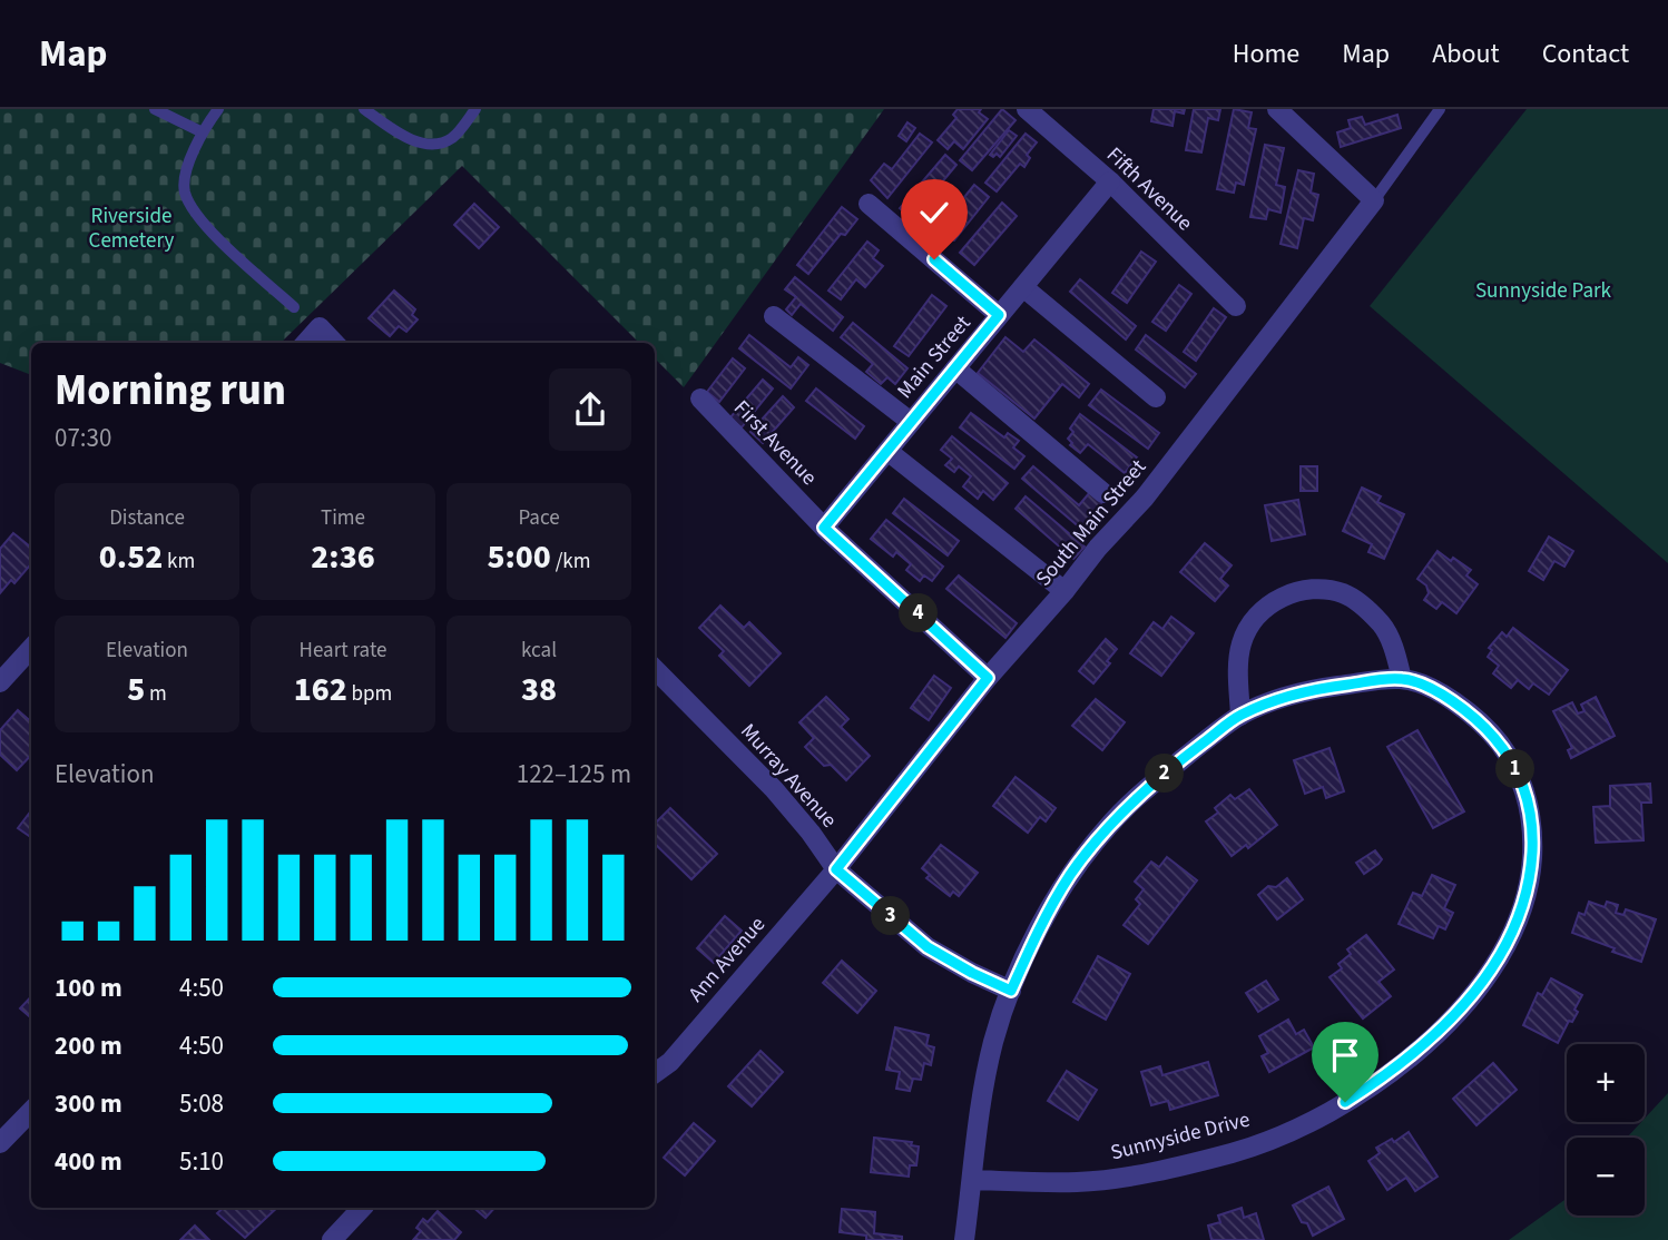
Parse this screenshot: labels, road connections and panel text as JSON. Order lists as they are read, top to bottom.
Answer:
{
  "streets": {
    "street": [
      "Fifth Avenue",
      "Main Street",
      "First Avenue",
      "South Main Street",
      "Murray Avenue",
      "Ann Avenue",
      "Sunnyside Drive"
    ]
  },
  "crossings": [
    ["Fifth Avenue", "Main Street"],
    ["Main Street", "First Avenue"],
    ["First Avenue", "South Main Street"],
    ["South Main Street", "Murray Avenue"],
    ["South Main Street", "Ann Avenue"],
    ["Murray Avenue", "Ann Avenue"],
    ["Murray Avenue", "Sunnyside Drive"]
  ],
  "parks": ["Riverside Cemetery", "Sunnyside Park"],
  "page": {
    "header": "Map",
    "nav": [
      "Home",
      "Map",
      "About",
      "Contact"
    ],
    "heading": ["Morning run", "07:30"],
    "stats": [
      ["Distance", "0.52 km"],
      ["Time", "2:36"],
      ["Pace", "5:00 /km"],
      ["Elevation", "5 m"],
      ["Heart rate", "162 bpm"],
      ["kcal", "38"]
    ],
    "pins": [
      "4",
      "1",
      "2",
      "3"
    ],
    "chart": ["Elevation", "122–125 m"],
    "list": [
      {
        "name": "100 m",
        "note": "4:50"
      },
      {
        "name": "200 m",
        "note": "4:50"
      },
      {
        "name": "300 m",
        "note": "5:08"
      },
      {
        "name": "400 m",
        "note": "5:10"
      }
    ],
    "map_buttons": ["+", "−"]
  }
}
